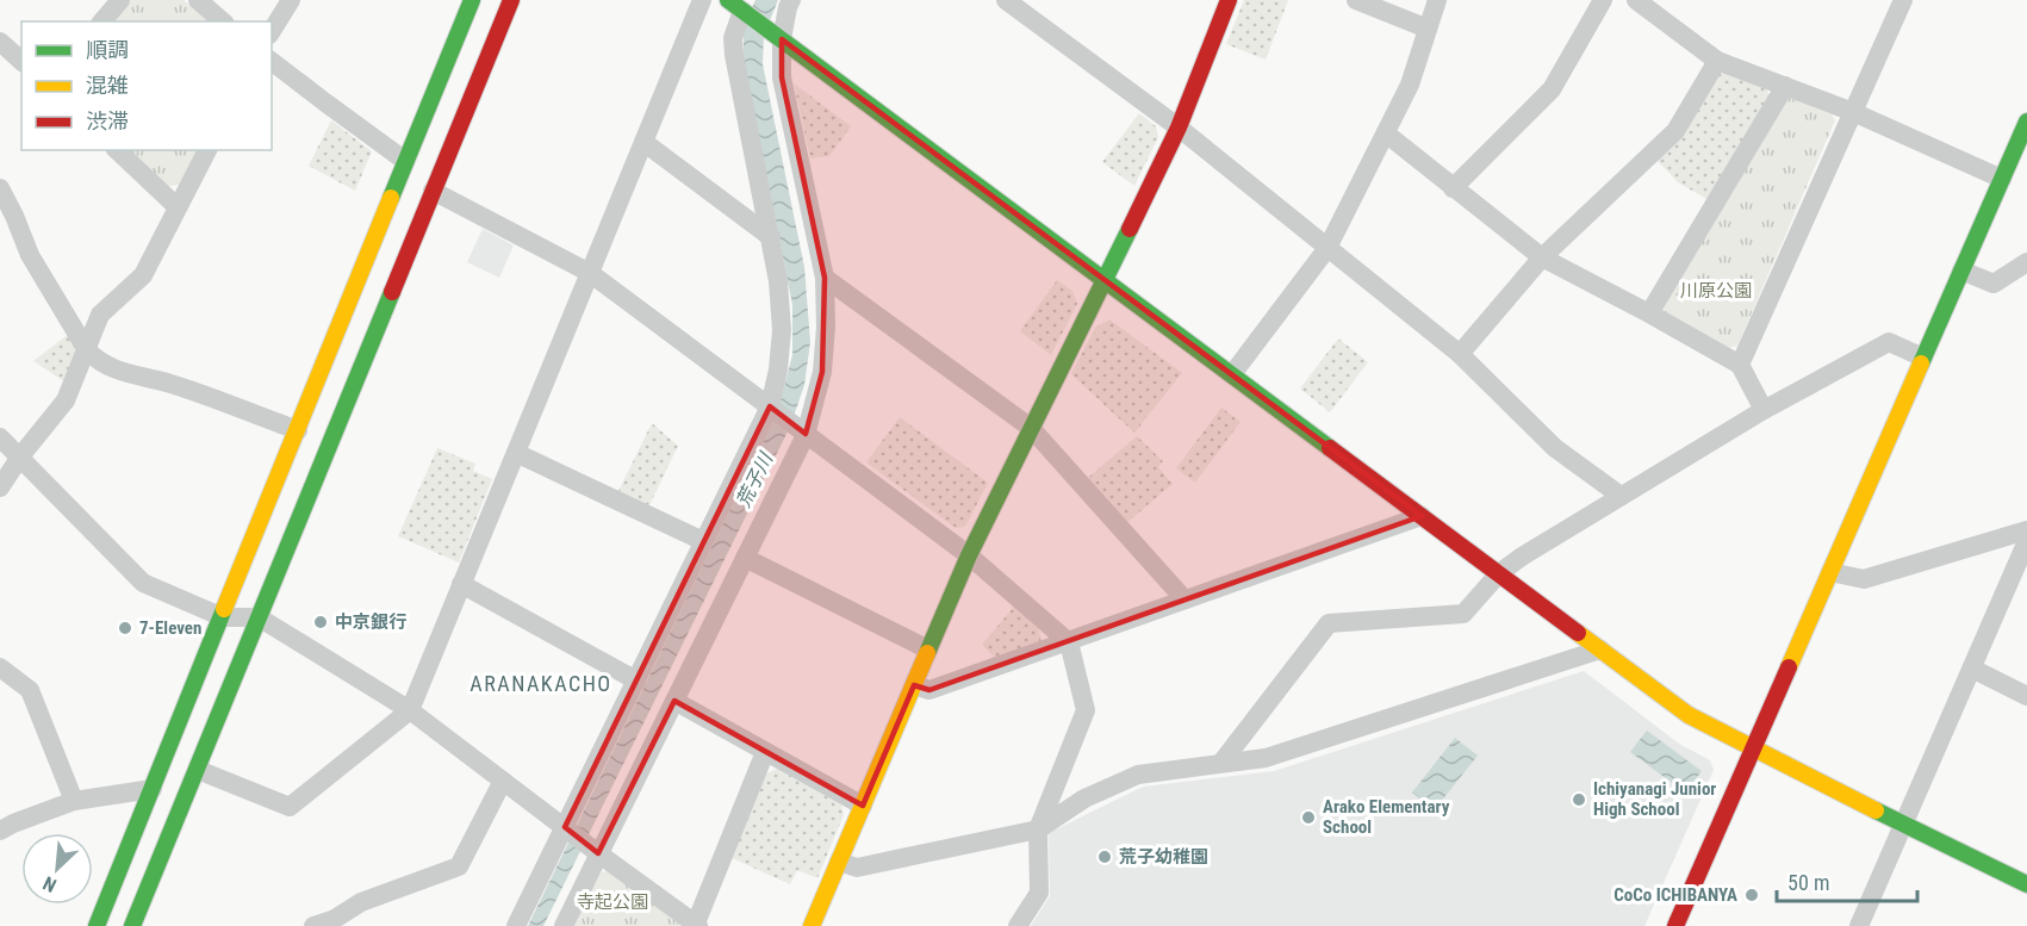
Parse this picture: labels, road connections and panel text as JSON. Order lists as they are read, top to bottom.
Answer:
{
  "districts": ["ARANAKACHO"],
  "water": ["荒子川"],
  "parks": ["川原公園", "寺起公園"],
  "places": [
    "中京銀行",
    "7-Eleven",
    "Ichiyanagi Junior High School",
    "Arako Elementary School",
    "荒子幼稚園",
    "CoCo ICHIBANYA"
  ],
  "legend": ["順調", "混雑", "渋滞"],
  "scale_bar": "50 m",
  "north": "bottom left"
}
